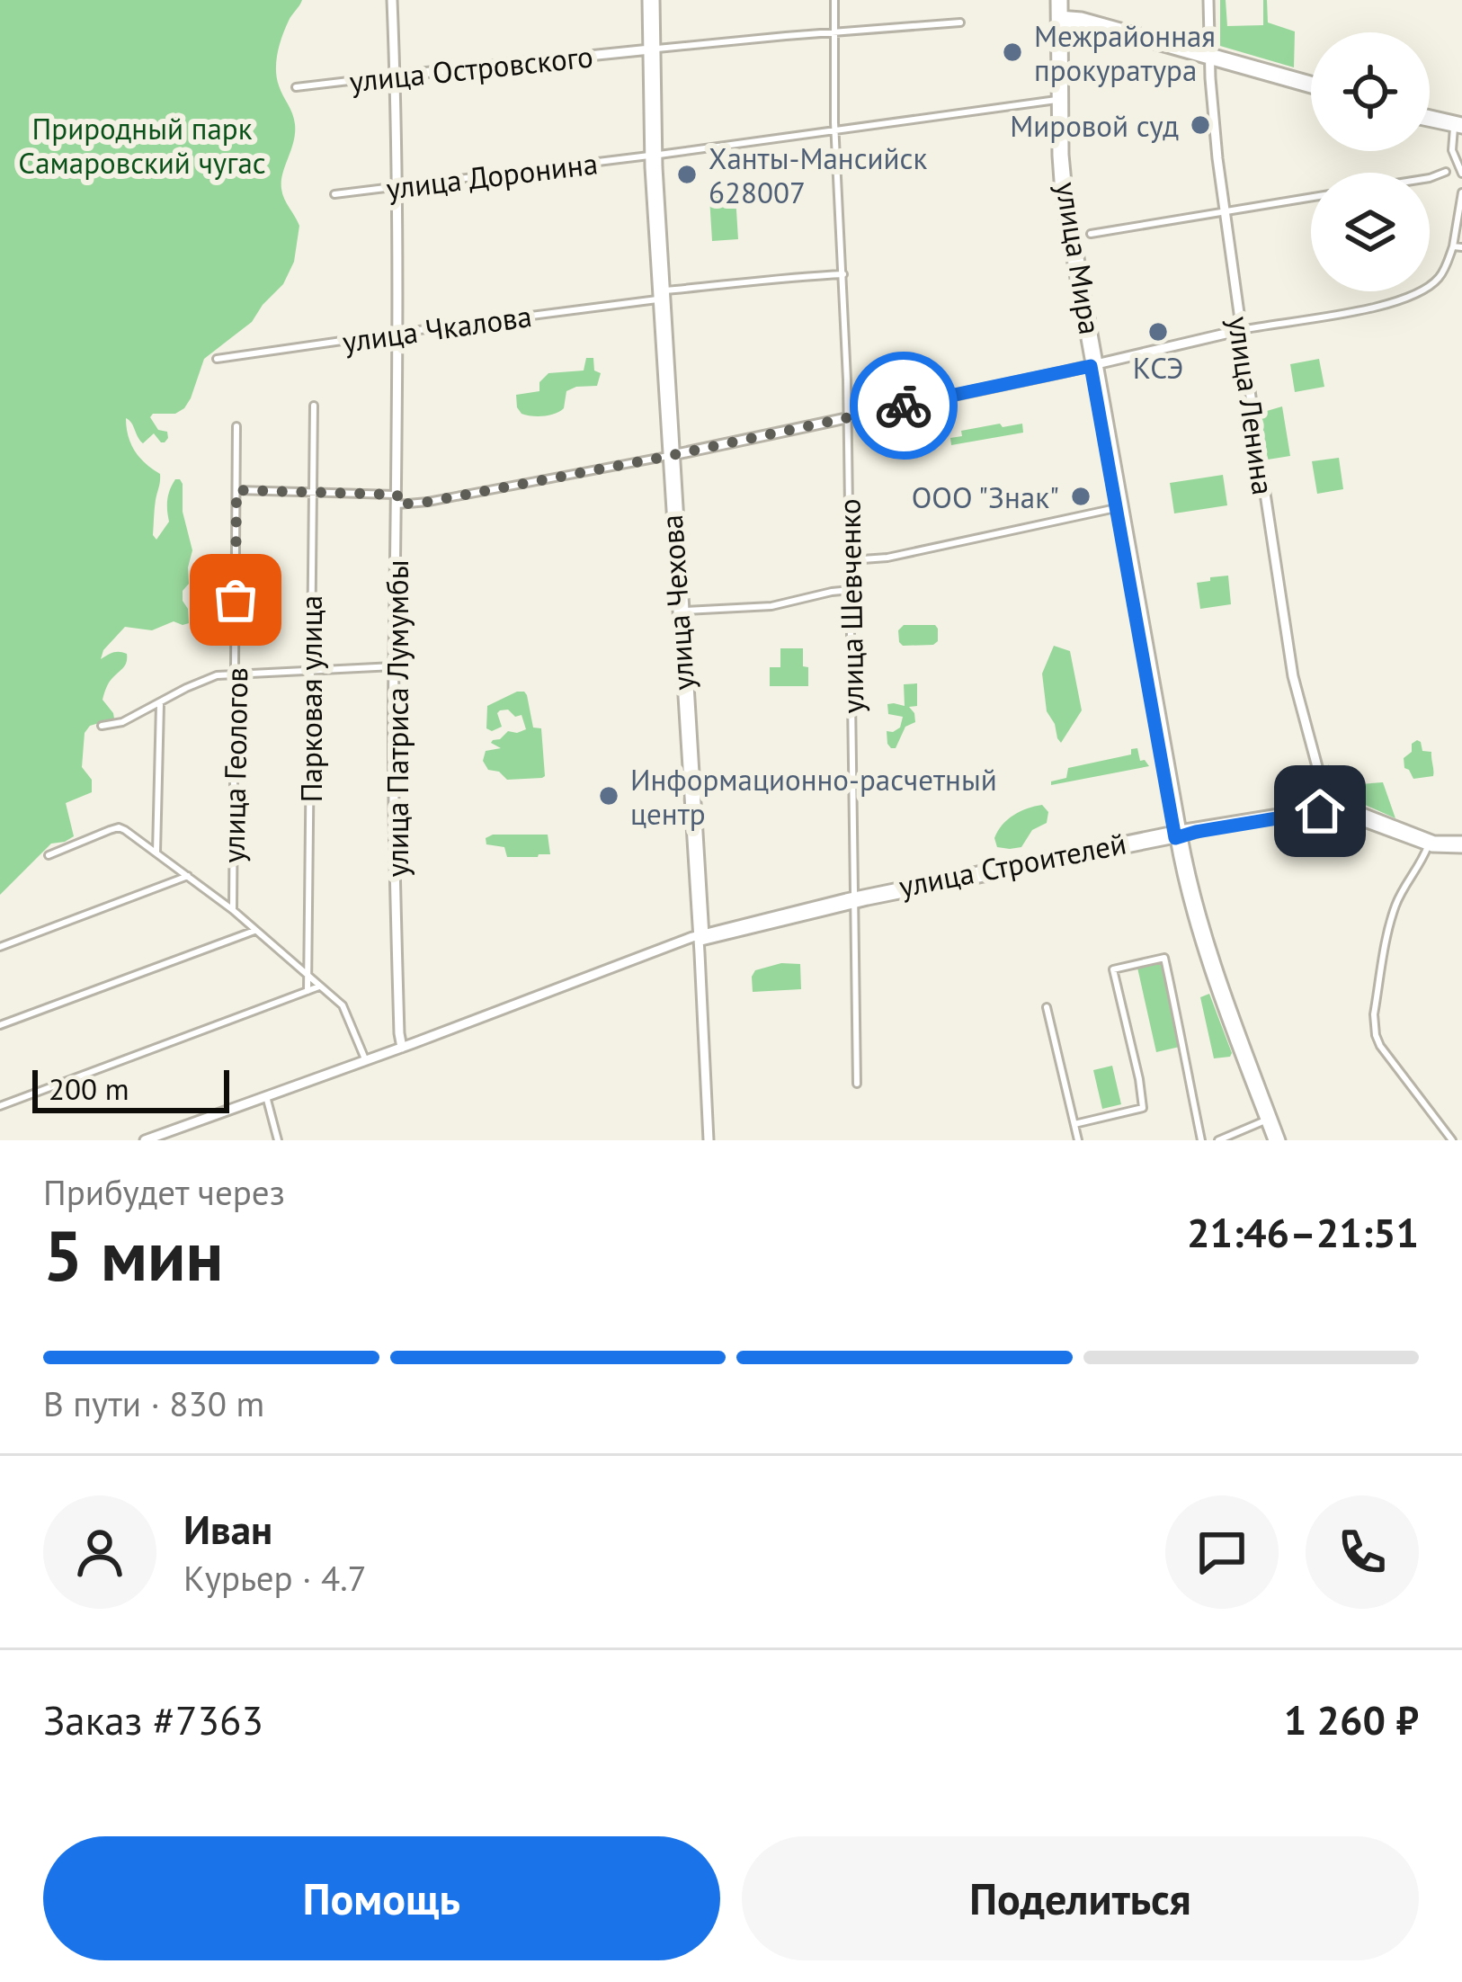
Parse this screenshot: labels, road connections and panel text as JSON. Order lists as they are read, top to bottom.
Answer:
{
  "streets": {
    "main road": [
      "улица Островского",
      "улица Мира",
      "улица Ленина",
      "улица Чехова",
      "улица Патриса Лумумбы",
      "улица Строителей"
    ],
    "street": [
      "улица Доронина",
      "улица Чкалова",
      "улица Шевченко",
      "Парковая улица",
      "улица Геологов"
    ]
  },
  "crossings": [
    ["улица Островского", "улица Чехова"],
    ["улица Островского", "улица Шевченко"],
    ["улица Островского", "улица Патриса Лумумбы"],
    ["улица Доронина", "улица Мира"],
    ["улица Доронина", "улица Чехова"],
    ["улица Доронина", "улица Шевченко"],
    ["улица Доронина", "улица Патриса Лумумбы"],
    ["улица Мира", "улица Строителей"],
    ["улица Чкалова", "улица Чехова"],
    ["улица Чкалова", "улица Патриса Лумумбы"],
    ["улица Ленина", "улица Строителей"],
    ["улица Чехова", "улица Строителей"],
    ["улица Шевченко", "улица Строителей"],
    ["улица Патриса Лумумбы", "улица Строителей"]
  ],
  "parks": ["Природный парк Самаровский чугас"],
  "places": [
    "Межрайонная прокуратура",
    "Мировой суд",
    "Ханты-Мансийск 628007",
    "КСЭ",
    "ООО \"Знак\"",
    "Информационно-расчетный центр"
  ],
  "scale_bar": "200 m",
  "page": {
    "scale": "200 m",
    "heading": ["5 мин", "Прибудет через", "21:46–21:51"],
    "panel": [
      "Иван",
      "Курьер · 4.7",
      "Заказ #7363",
      "1 260 ₽"
    ],
    "bar": "В пути · 830 m",
    "buttons": ["Помощь", "Поделиться"]
  }
}
